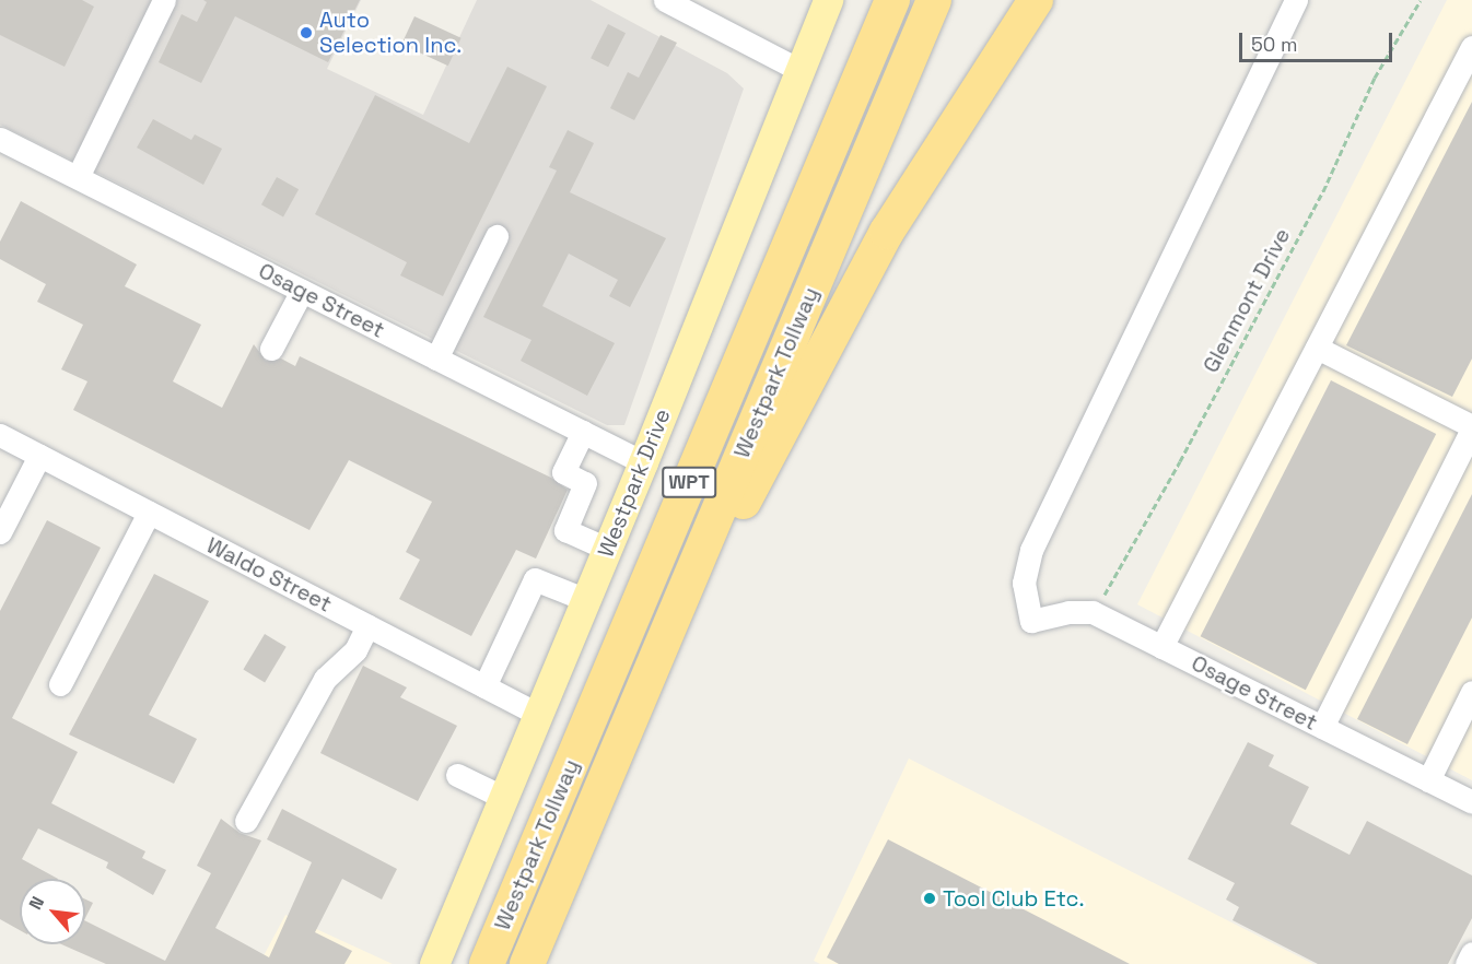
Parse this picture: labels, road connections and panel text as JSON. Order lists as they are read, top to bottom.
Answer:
{
  "streets": {
    "highway": ["Westpark Tollway", "WPT"],
    "main road": ["Westpark Drive"],
    "street": ["Osage Street", "Waldo Street"],
    "path": ["Glenmont Drive"]
  },
  "crossings": [
    ["Osage Street", "Glenmont Drive"],
    ["Osage Street", "Westpark Drive"],
    ["Westpark Drive", "Waldo Street"]
  ],
  "places": ["Auto Selection Inc.", "Tool Club Etc."],
  "scale_bar": "50 m",
  "north": "top left"
}
